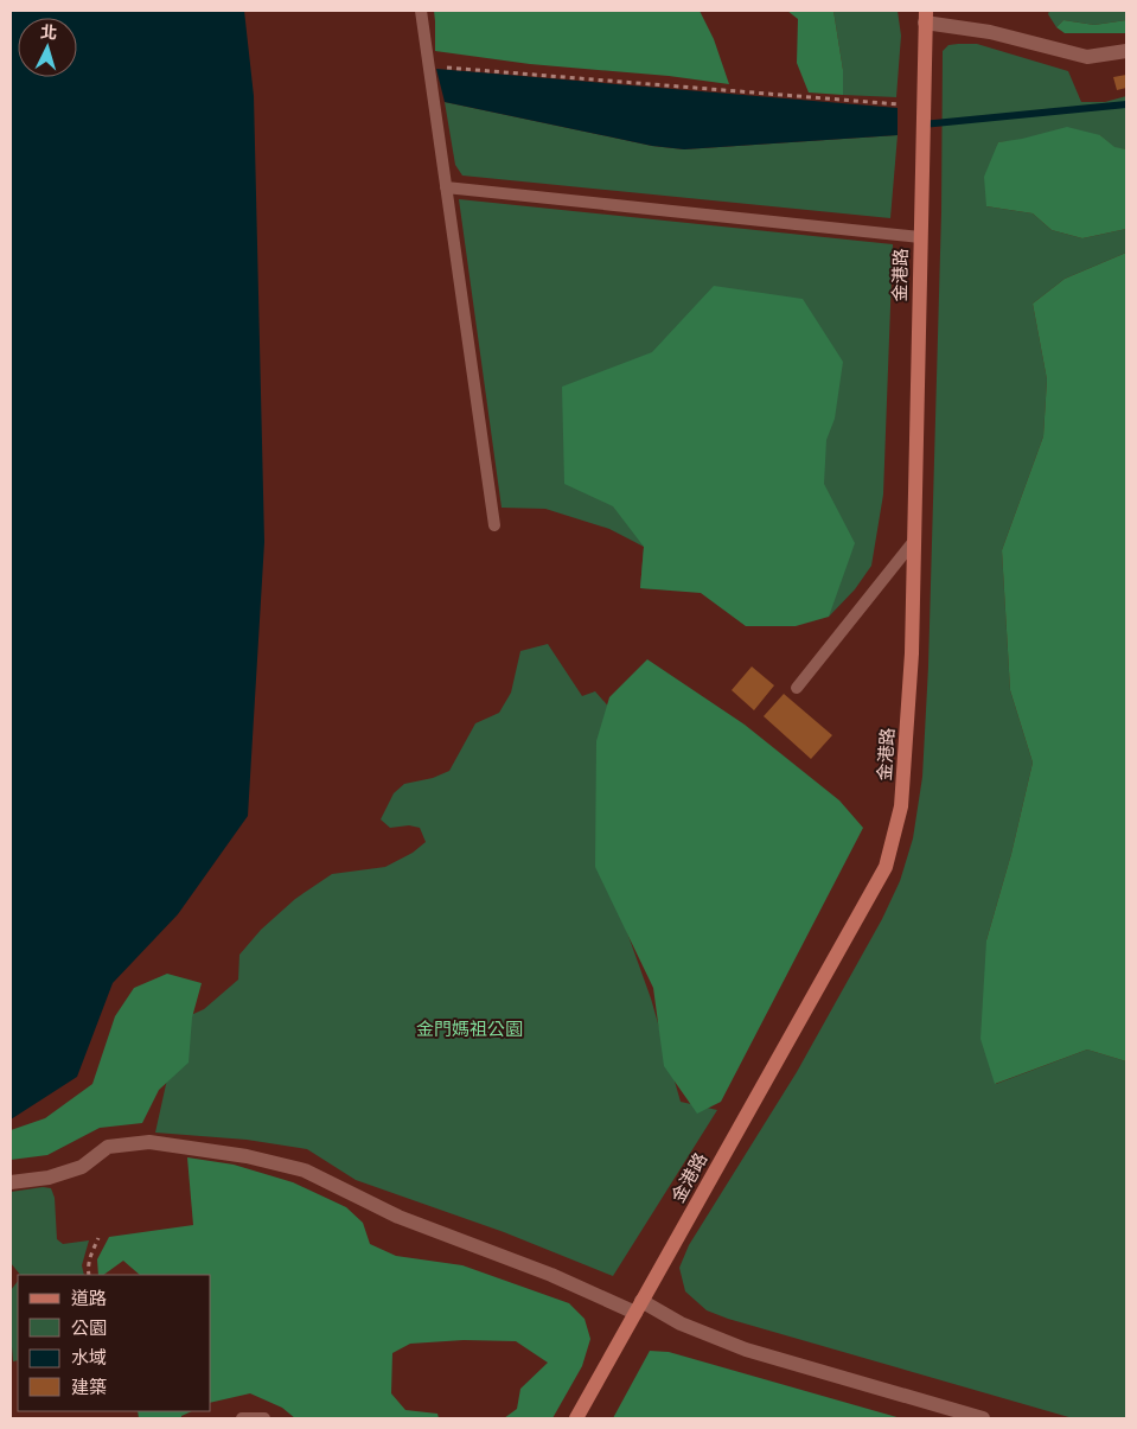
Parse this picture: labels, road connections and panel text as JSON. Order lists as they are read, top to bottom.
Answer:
{
  "streets": {
    "main road": ["金港路"]
  },
  "parks": ["金門媽祖公園"],
  "legend": [
    "道路",
    "公園",
    "水域",
    "建築"
  ],
  "north": "top"
}
